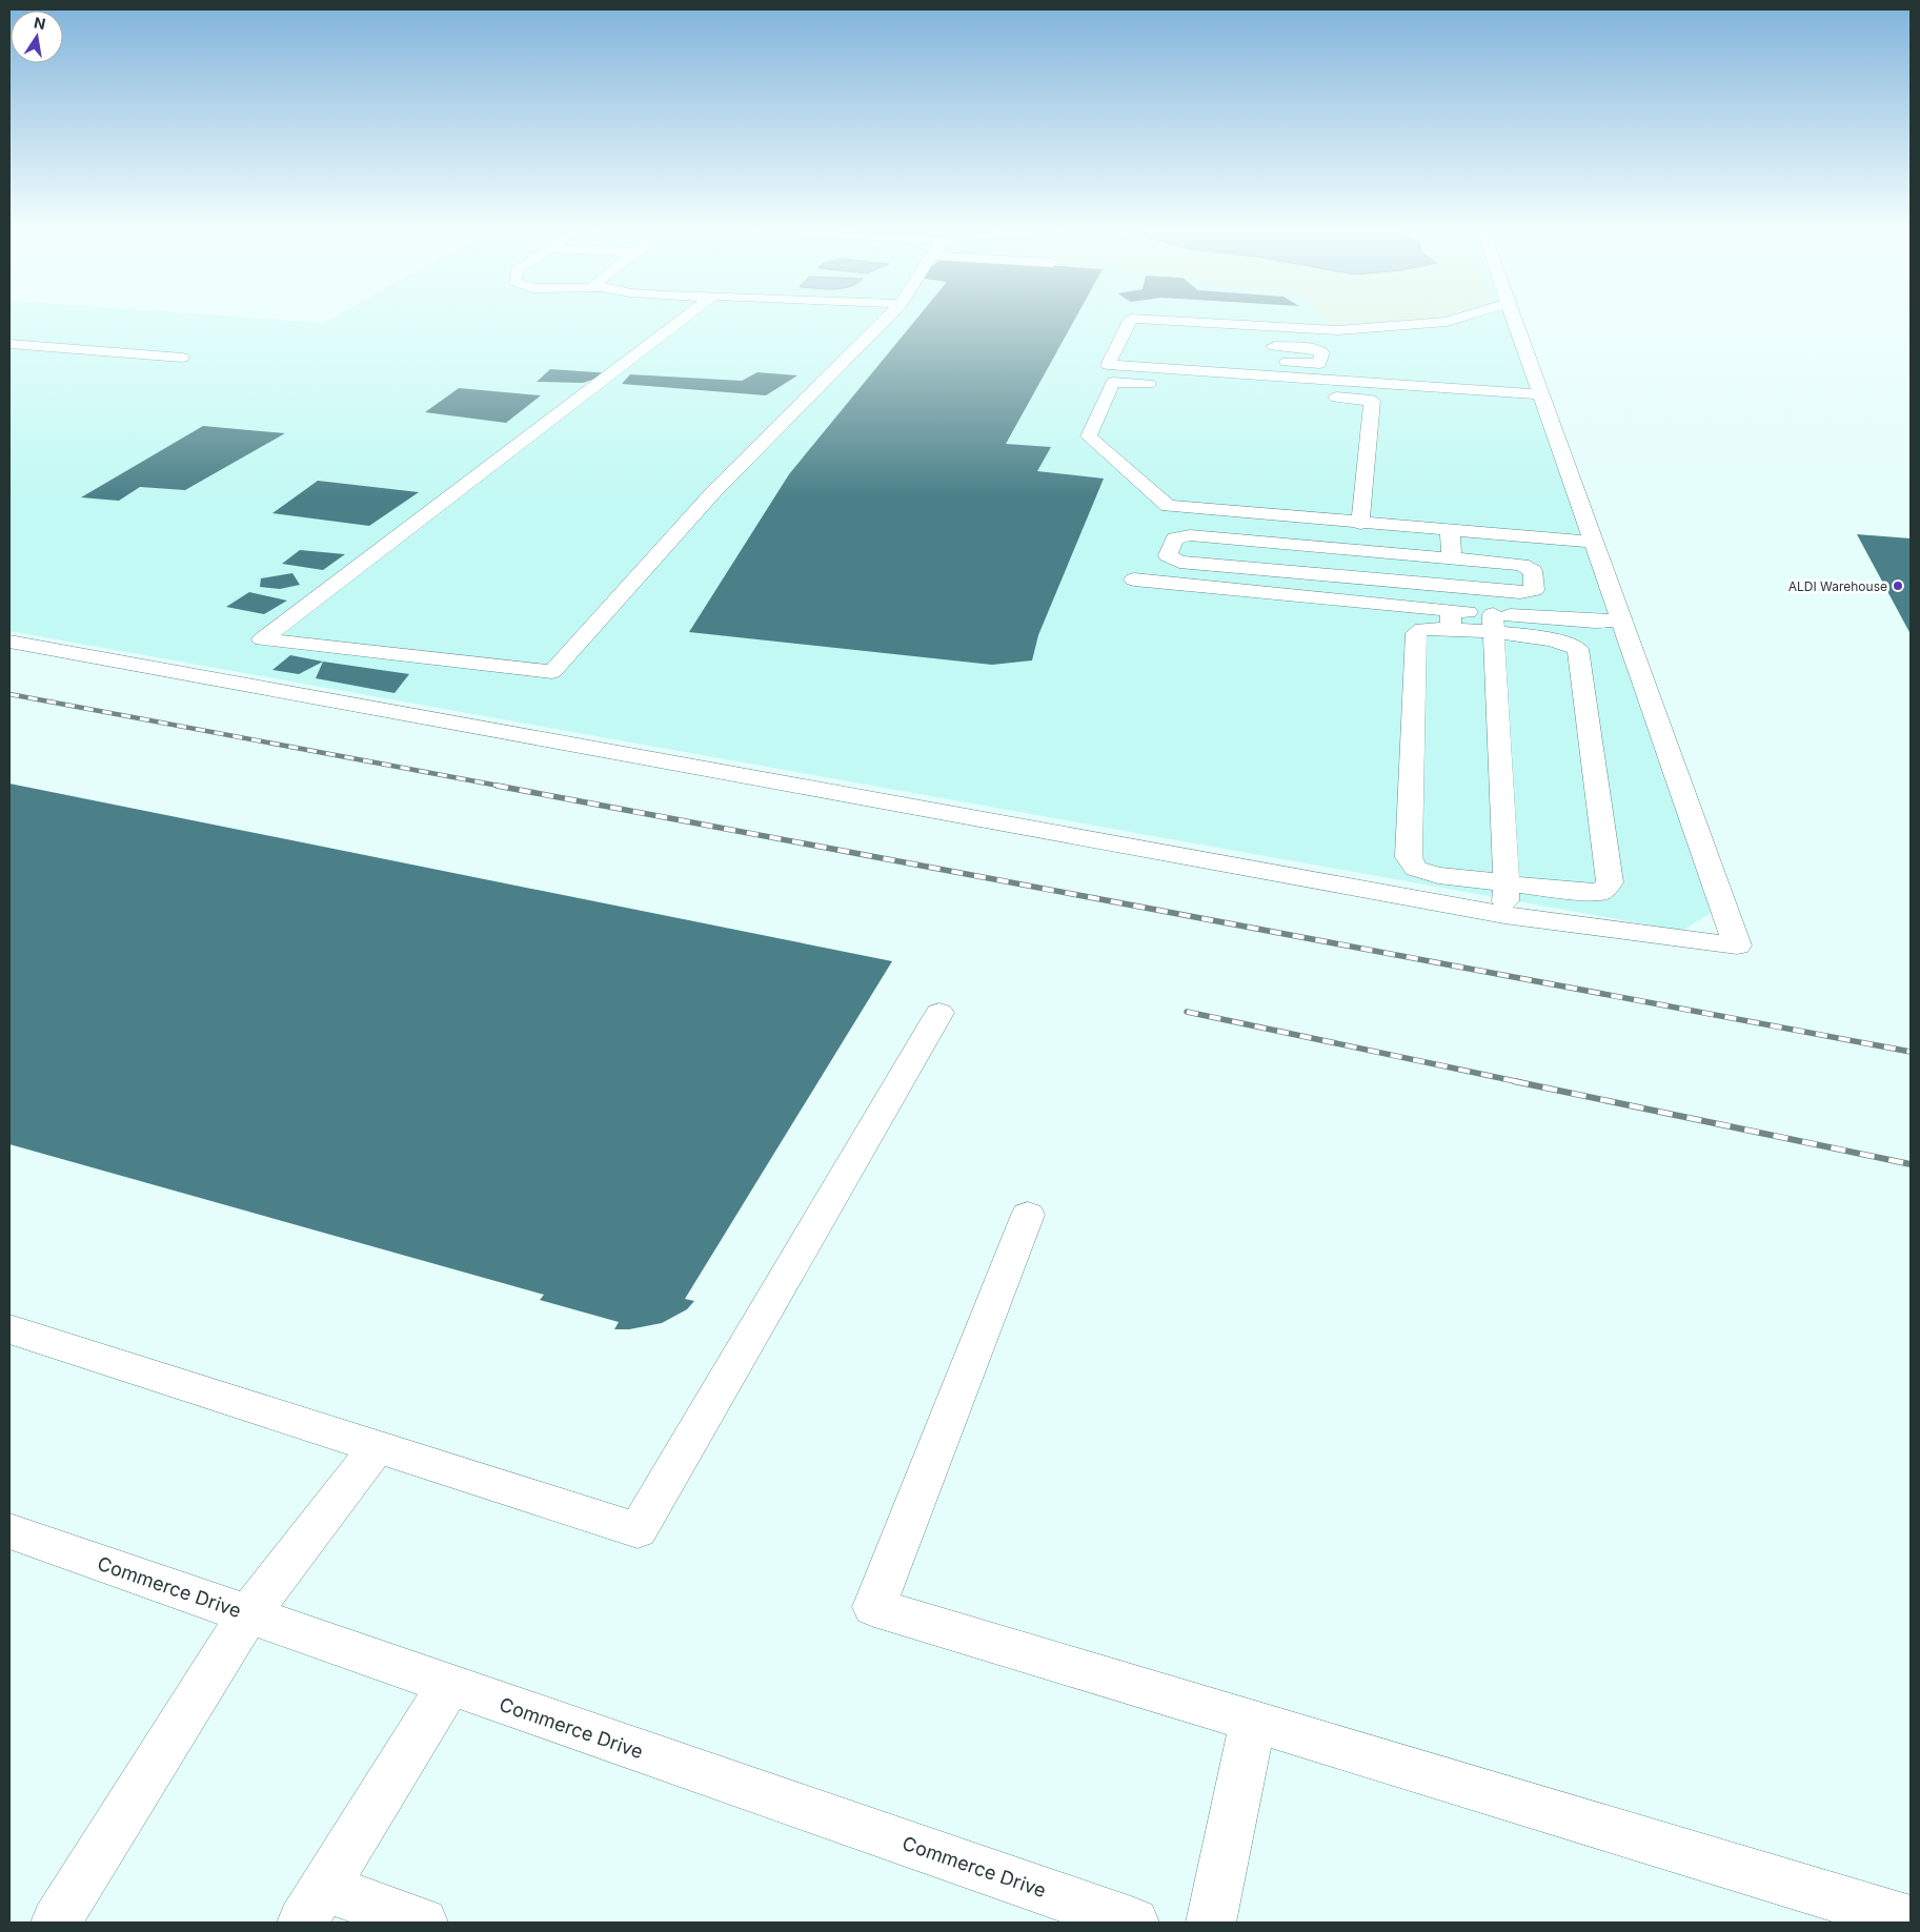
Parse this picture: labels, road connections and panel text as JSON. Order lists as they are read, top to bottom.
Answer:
{
  "streets": {
    "street": ["Commerce Drive"]
  },
  "places": ["ALDI Warehouse"],
  "north": "top"
}
